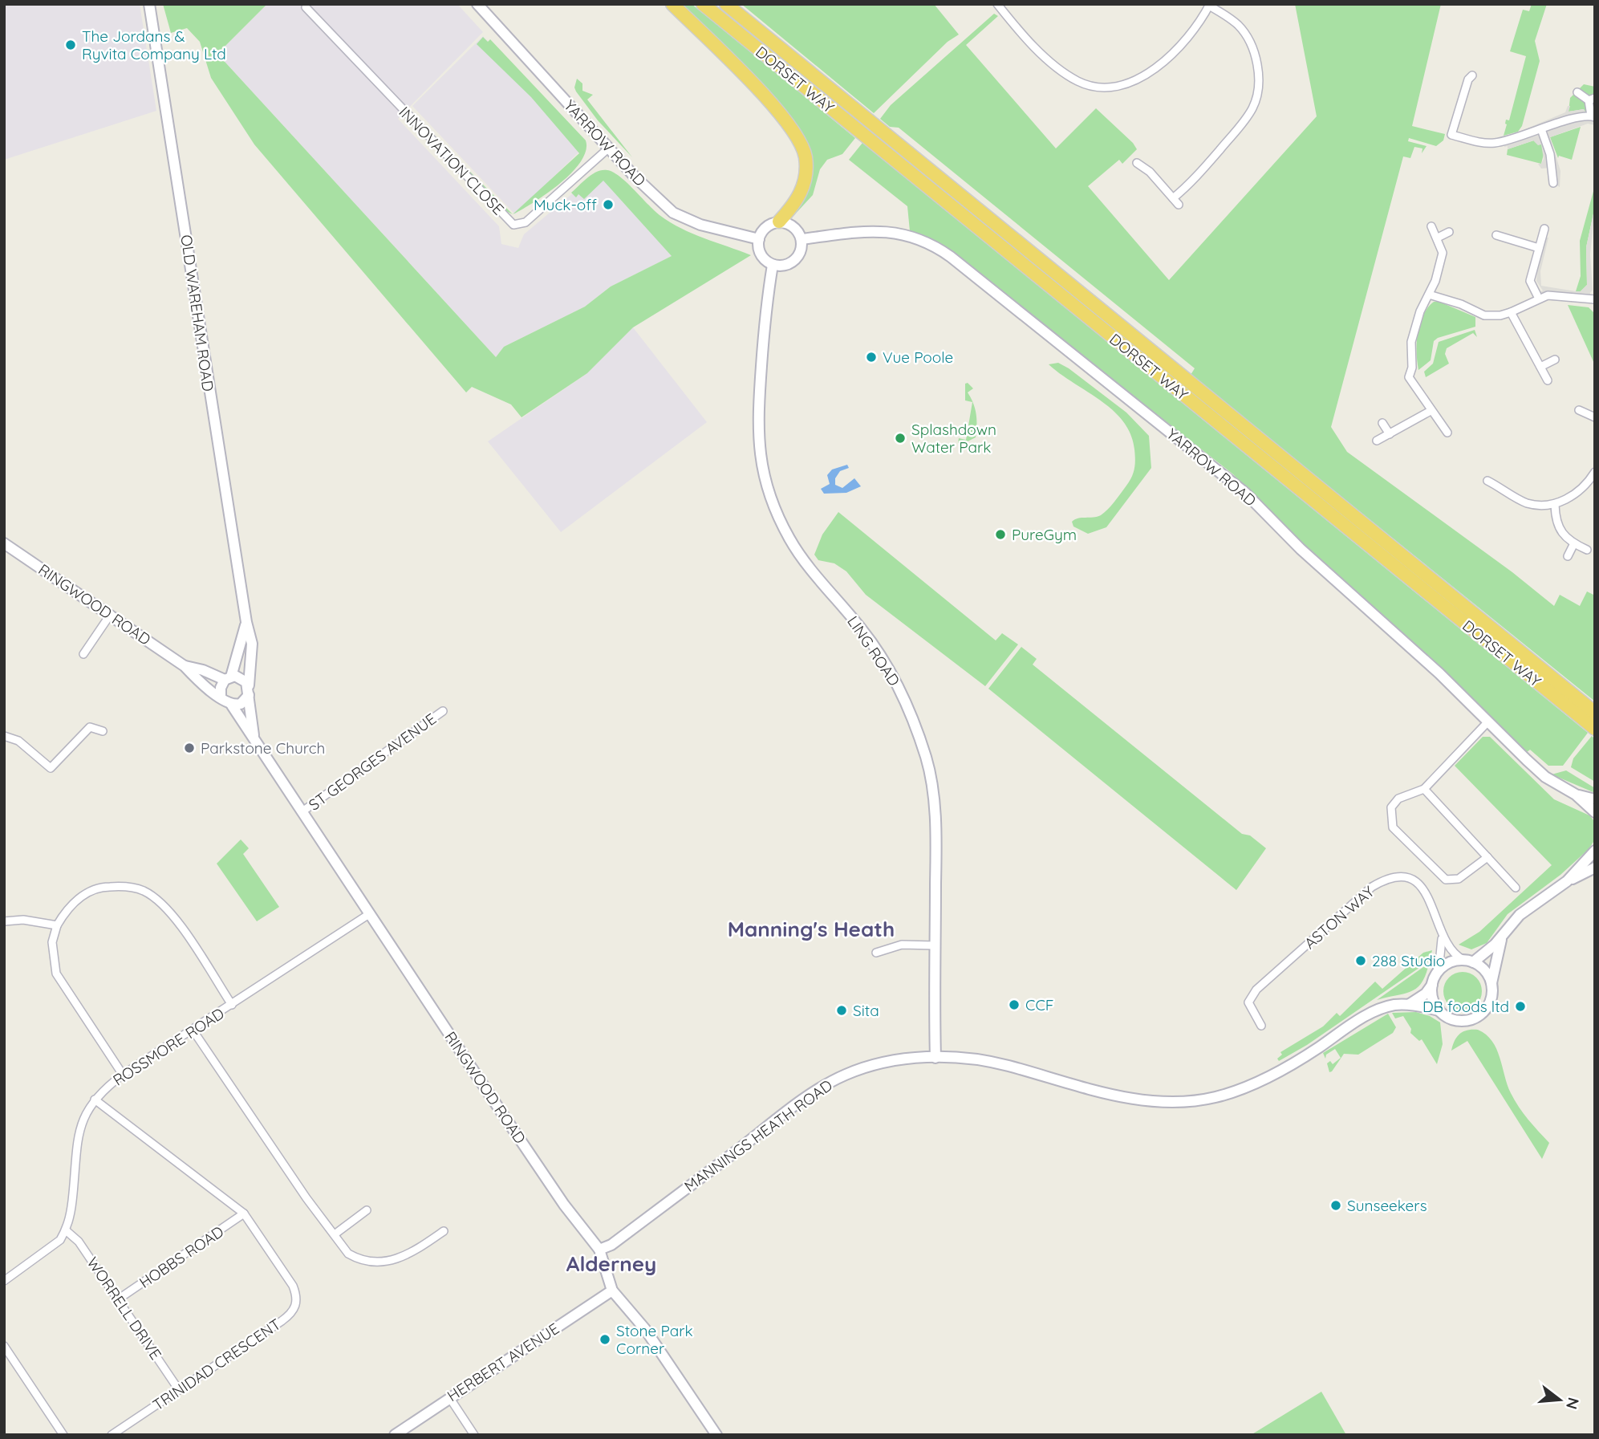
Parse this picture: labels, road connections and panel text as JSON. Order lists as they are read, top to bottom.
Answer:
{
  "streets": {
    "highway": ["DORSET WAY"],
    "street": [
      "YARROW ROAD",
      "INNOVATION CLOSE",
      "OLD WAREHAM ROAD",
      "RINGWOOD ROAD",
      "LING ROAD",
      "ST GEORGES AVENUE",
      "ASTON WAY",
      "ROSSMORE ROAD",
      "MANNINGS HEATH ROAD",
      "HOBBS ROAD",
      "WORRELL DRIVE",
      "HERBERT AVENUE",
      "TRINIDAD CRESCENT"
    ]
  },
  "crossings": [
    ["YARROW ROAD", "INNOVATION CLOSE"],
    ["YARROW ROAD", "LING ROAD"],
    ["OLD WAREHAM ROAD", "RINGWOOD ROAD"],
    ["RINGWOOD ROAD", "ST GEORGES AVENUE"],
    ["RINGWOOD ROAD", "ROSSMORE ROAD"],
    ["RINGWOOD ROAD", "MANNINGS HEATH ROAD"],
    ["RINGWOOD ROAD", "HERBERT AVENUE"],
    ["LING ROAD", "MANNINGS HEATH ROAD"],
    ["ASTON WAY", "MANNINGS HEATH ROAD"],
    ["ROSSMORE ROAD", "WORRELL DRIVE"],
    ["ROSSMORE ROAD", "TRINIDAD CRESCENT"],
    ["HOBBS ROAD", "WORRELL DRIVE"],
    ["HOBBS ROAD", "TRINIDAD CRESCENT"],
    ["WORRELL DRIVE", "TRINIDAD CRESCENT"]
  ],
  "districts": ["Manning's Heath", "Alderney"],
  "places": [
    "The Jordans & Ryvita Company Ltd",
    "Muck-off",
    "Vue Poole",
    "Splashdown Water Park",
    "PureGym",
    "Parkstone Church",
    "288 Studio",
    "CCF",
    "DB foods ltd",
    "Sita",
    "Sunseekers",
    "Stone Park Corner"
  ],
  "north": "right"
}
